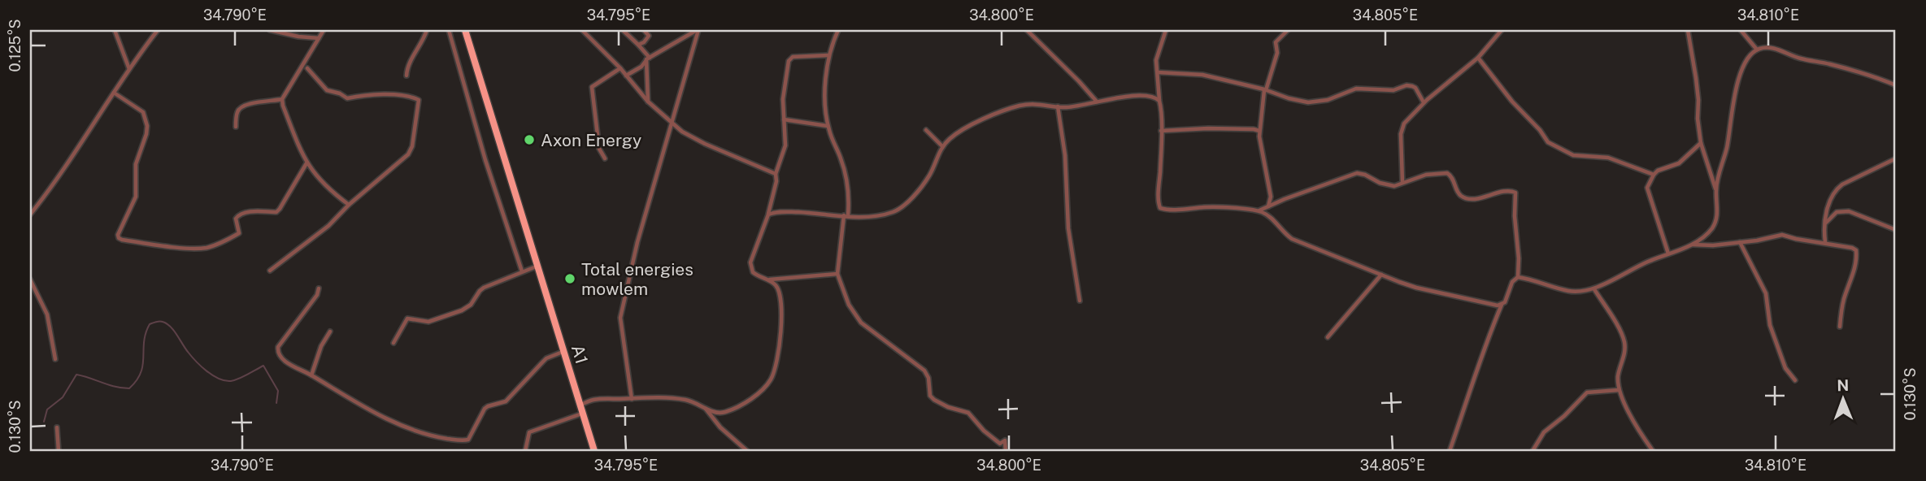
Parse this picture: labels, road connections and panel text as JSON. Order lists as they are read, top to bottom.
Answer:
{
  "streets": {
    "highway": ["A1"]
  },
  "places": ["Axon Energy", "Total energies mowlem"],
  "north": "top",
  "coordinates": [
    "34.790°E",
    "34.795°E",
    "34.800°E",
    "34.805°E",
    "34.810°E",
    "0.125°S",
    "0.130°S"
  ]
}
